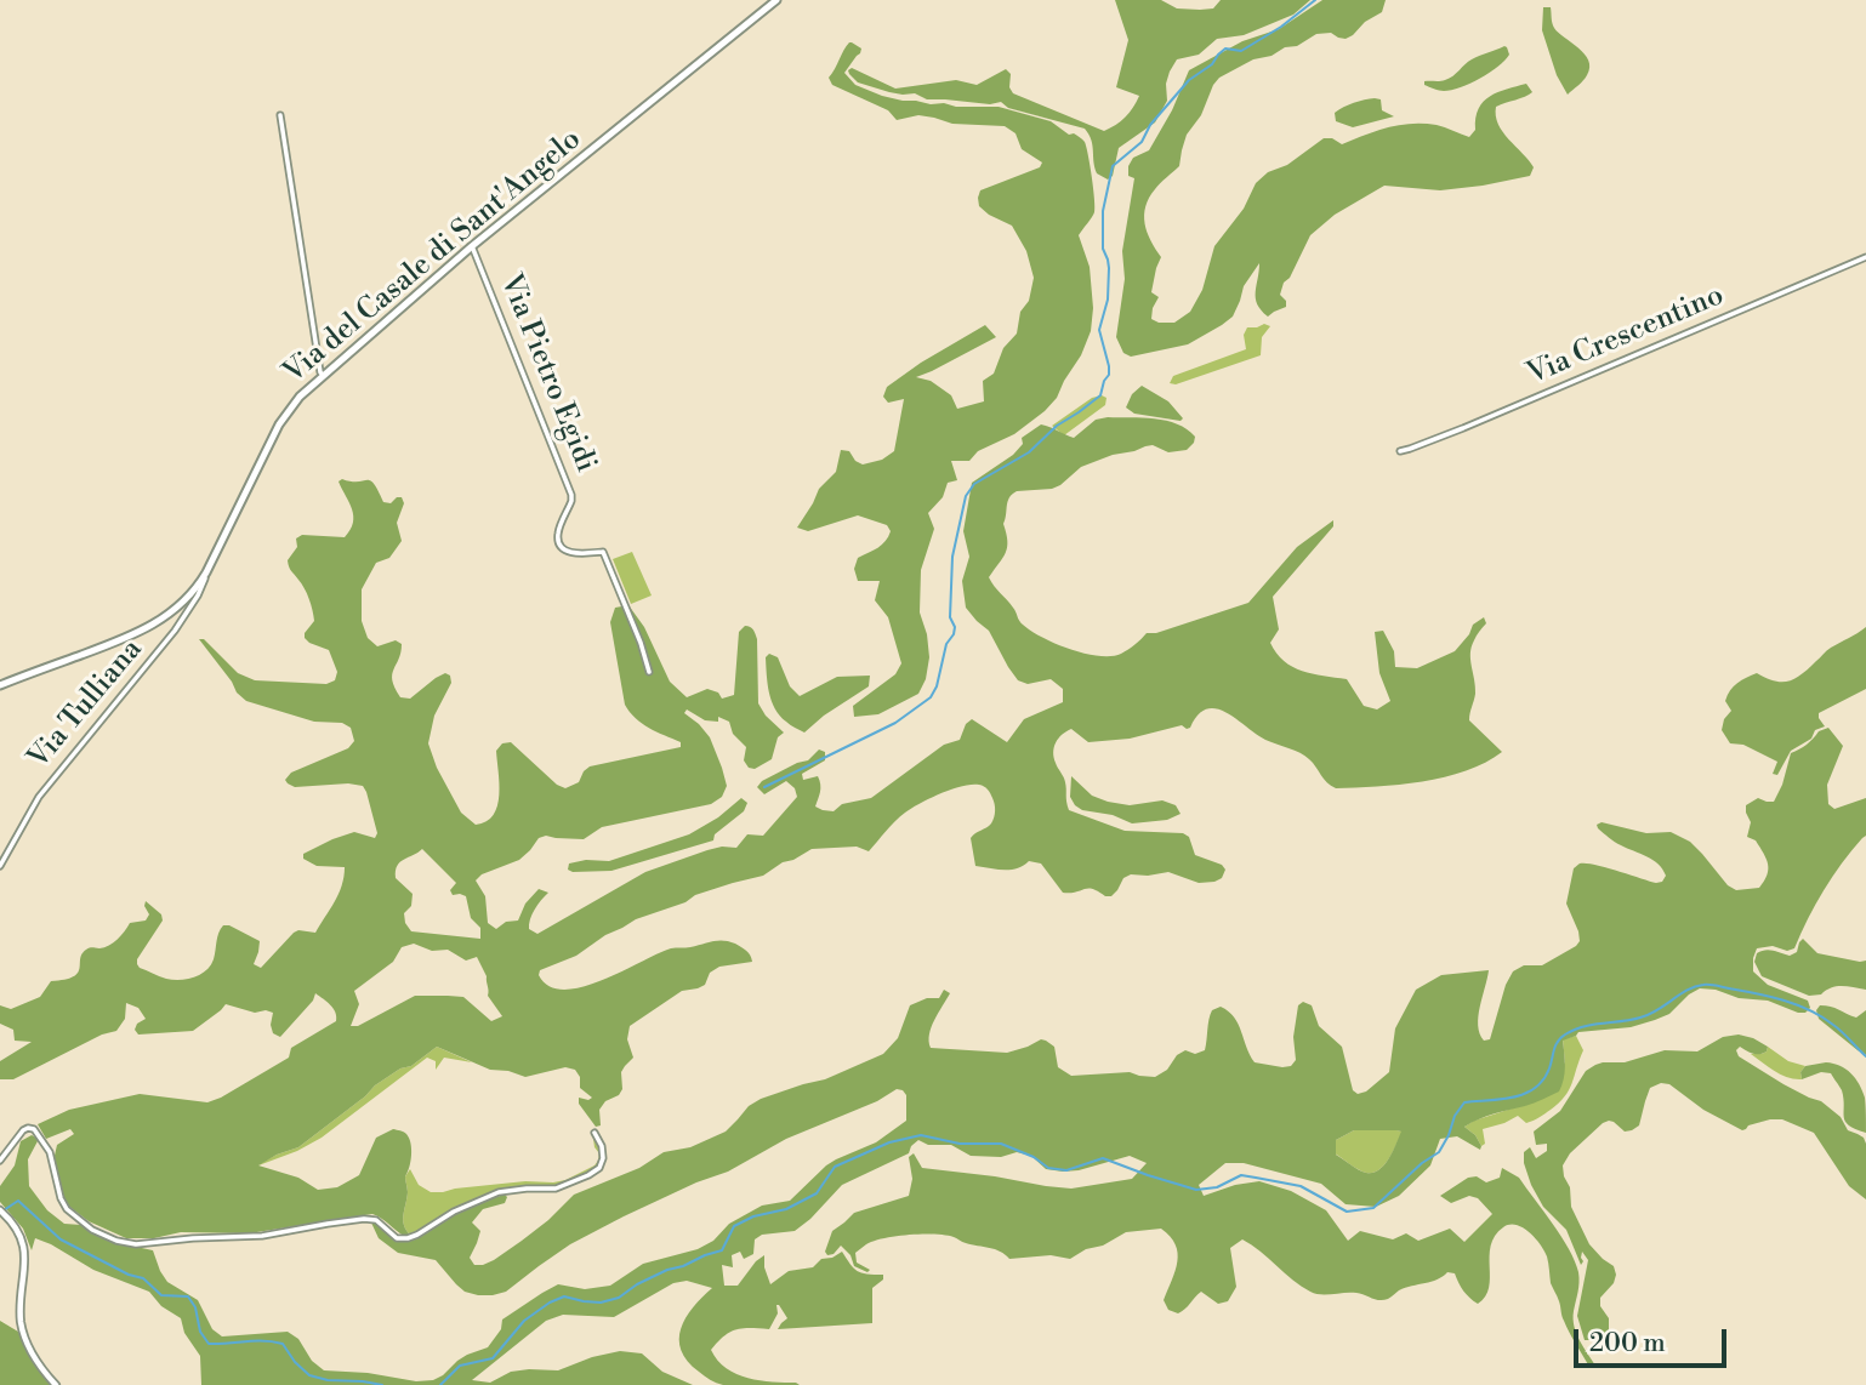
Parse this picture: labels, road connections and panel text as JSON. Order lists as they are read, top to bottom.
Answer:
{
  "streets": {
    "main road": ["Via del Casale di Sant'Angelo"],
    "street": ["Via Crescentino", "Via Pietro Egidi", "Via Tulliana"]
  },
  "crossings": [
    ["Via del Casale di Sant'Angelo", "Via Pietro Egidi"],
    ["Via del Casale di Sant'Angelo", "Via Tulliana"]
  ],
  "scale_bar": "200 m"
}
